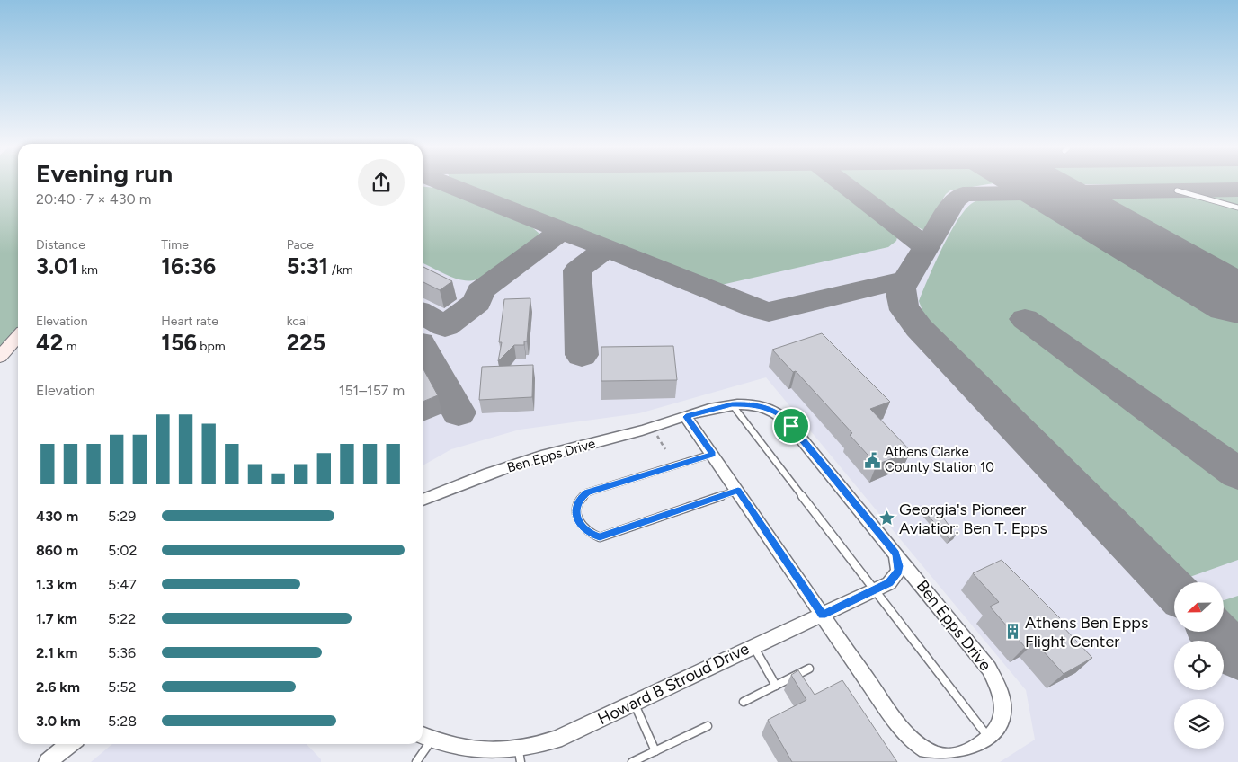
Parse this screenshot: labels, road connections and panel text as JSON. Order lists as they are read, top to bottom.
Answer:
{
  "streets": {
    "street": ["Ben Epps Drive", "Howard B Stroud Drive"]
  },
  "crossings": [
    ["Ben Epps Drive", "Howard B Stroud Drive"]
  ],
  "places": {
    "public building": ["Athens Clarke County Station 10"],
    "place": ["Georgia's Pioneer Aviatior: Ben T. Epps"],
    "building": ["Athens Ben Epps Flight Center"]
  },
  "north": "left",
  "page": {
    "heading": ["Evening run", "20:40 · 7 × 430 m"],
    "stats": [
      ["Distance", "3.01 km"],
      ["Time", "16:36"],
      ["Pace", "5:31 /km"],
      ["Elevation", "42 m"],
      ["Heart rate", "156 bpm"],
      ["kcal", "225"]
    ],
    "chart": ["Elevation", "151–157 m"],
    "list": [
      {
        "name": "430 m",
        "note": "5:29"
      },
      {
        "name": "860 m",
        "note": "5:02"
      },
      {
        "name": "1.3 km",
        "note": "5:47"
      },
      {
        "name": "1.7 km",
        "note": "5:22"
      },
      {
        "name": "2.1 km",
        "note": "5:36"
      },
      {
        "name": "2.6 km",
        "note": "5:52"
      },
      {
        "name": "3.0 km",
        "note": "5:28"
      }
    ]
  }
}
